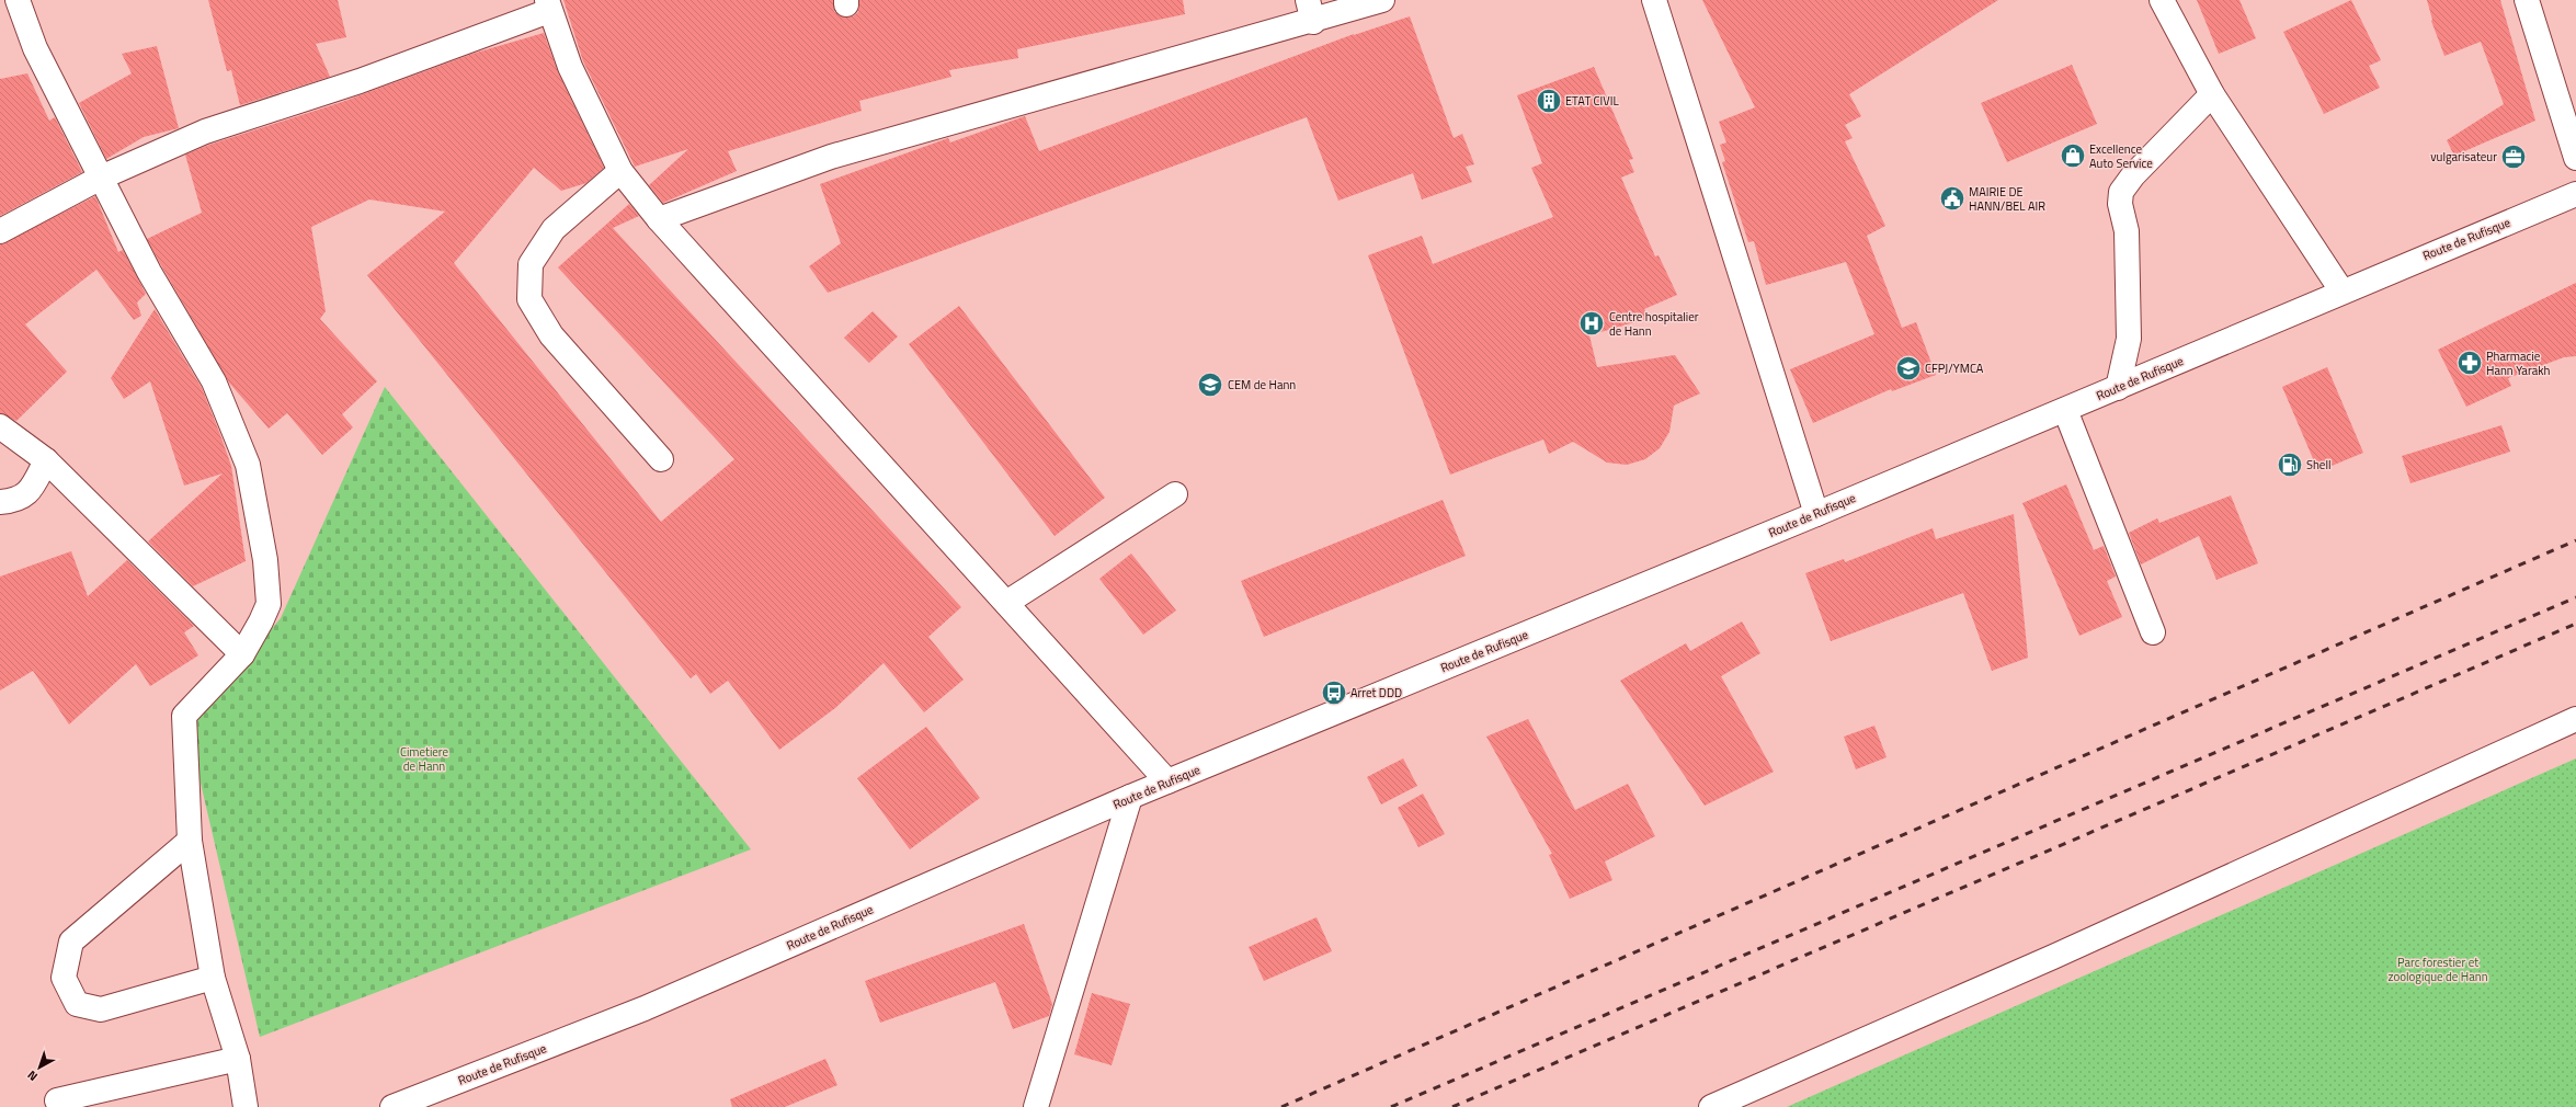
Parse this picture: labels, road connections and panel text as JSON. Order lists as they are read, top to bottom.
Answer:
{
  "streets": {
    "street": ["Route de Rufisque"]
  },
  "parks": ["Cimetiere de Hann", "Parc forestier et zoologique de Hann"],
  "places": {
    "building": ["ETAT CIVIL"],
    "shop": ["Excellence Auto Service"],
    "office": ["vulgarisateur"],
    "public building": ["MAIRIE DE HANN/BEL AIR"],
    "hospital": ["Centre hospitalier de Hann"],
    "pharmacy": ["Pharmacie Hann Yarakh"],
    "school or university": ["CFPJ/YMCA", "CEM de Hann"],
    "fuel station": ["Shell"],
    "bus stop": ["Arret DDD"]
  },
  "north": "bottom left"
}
